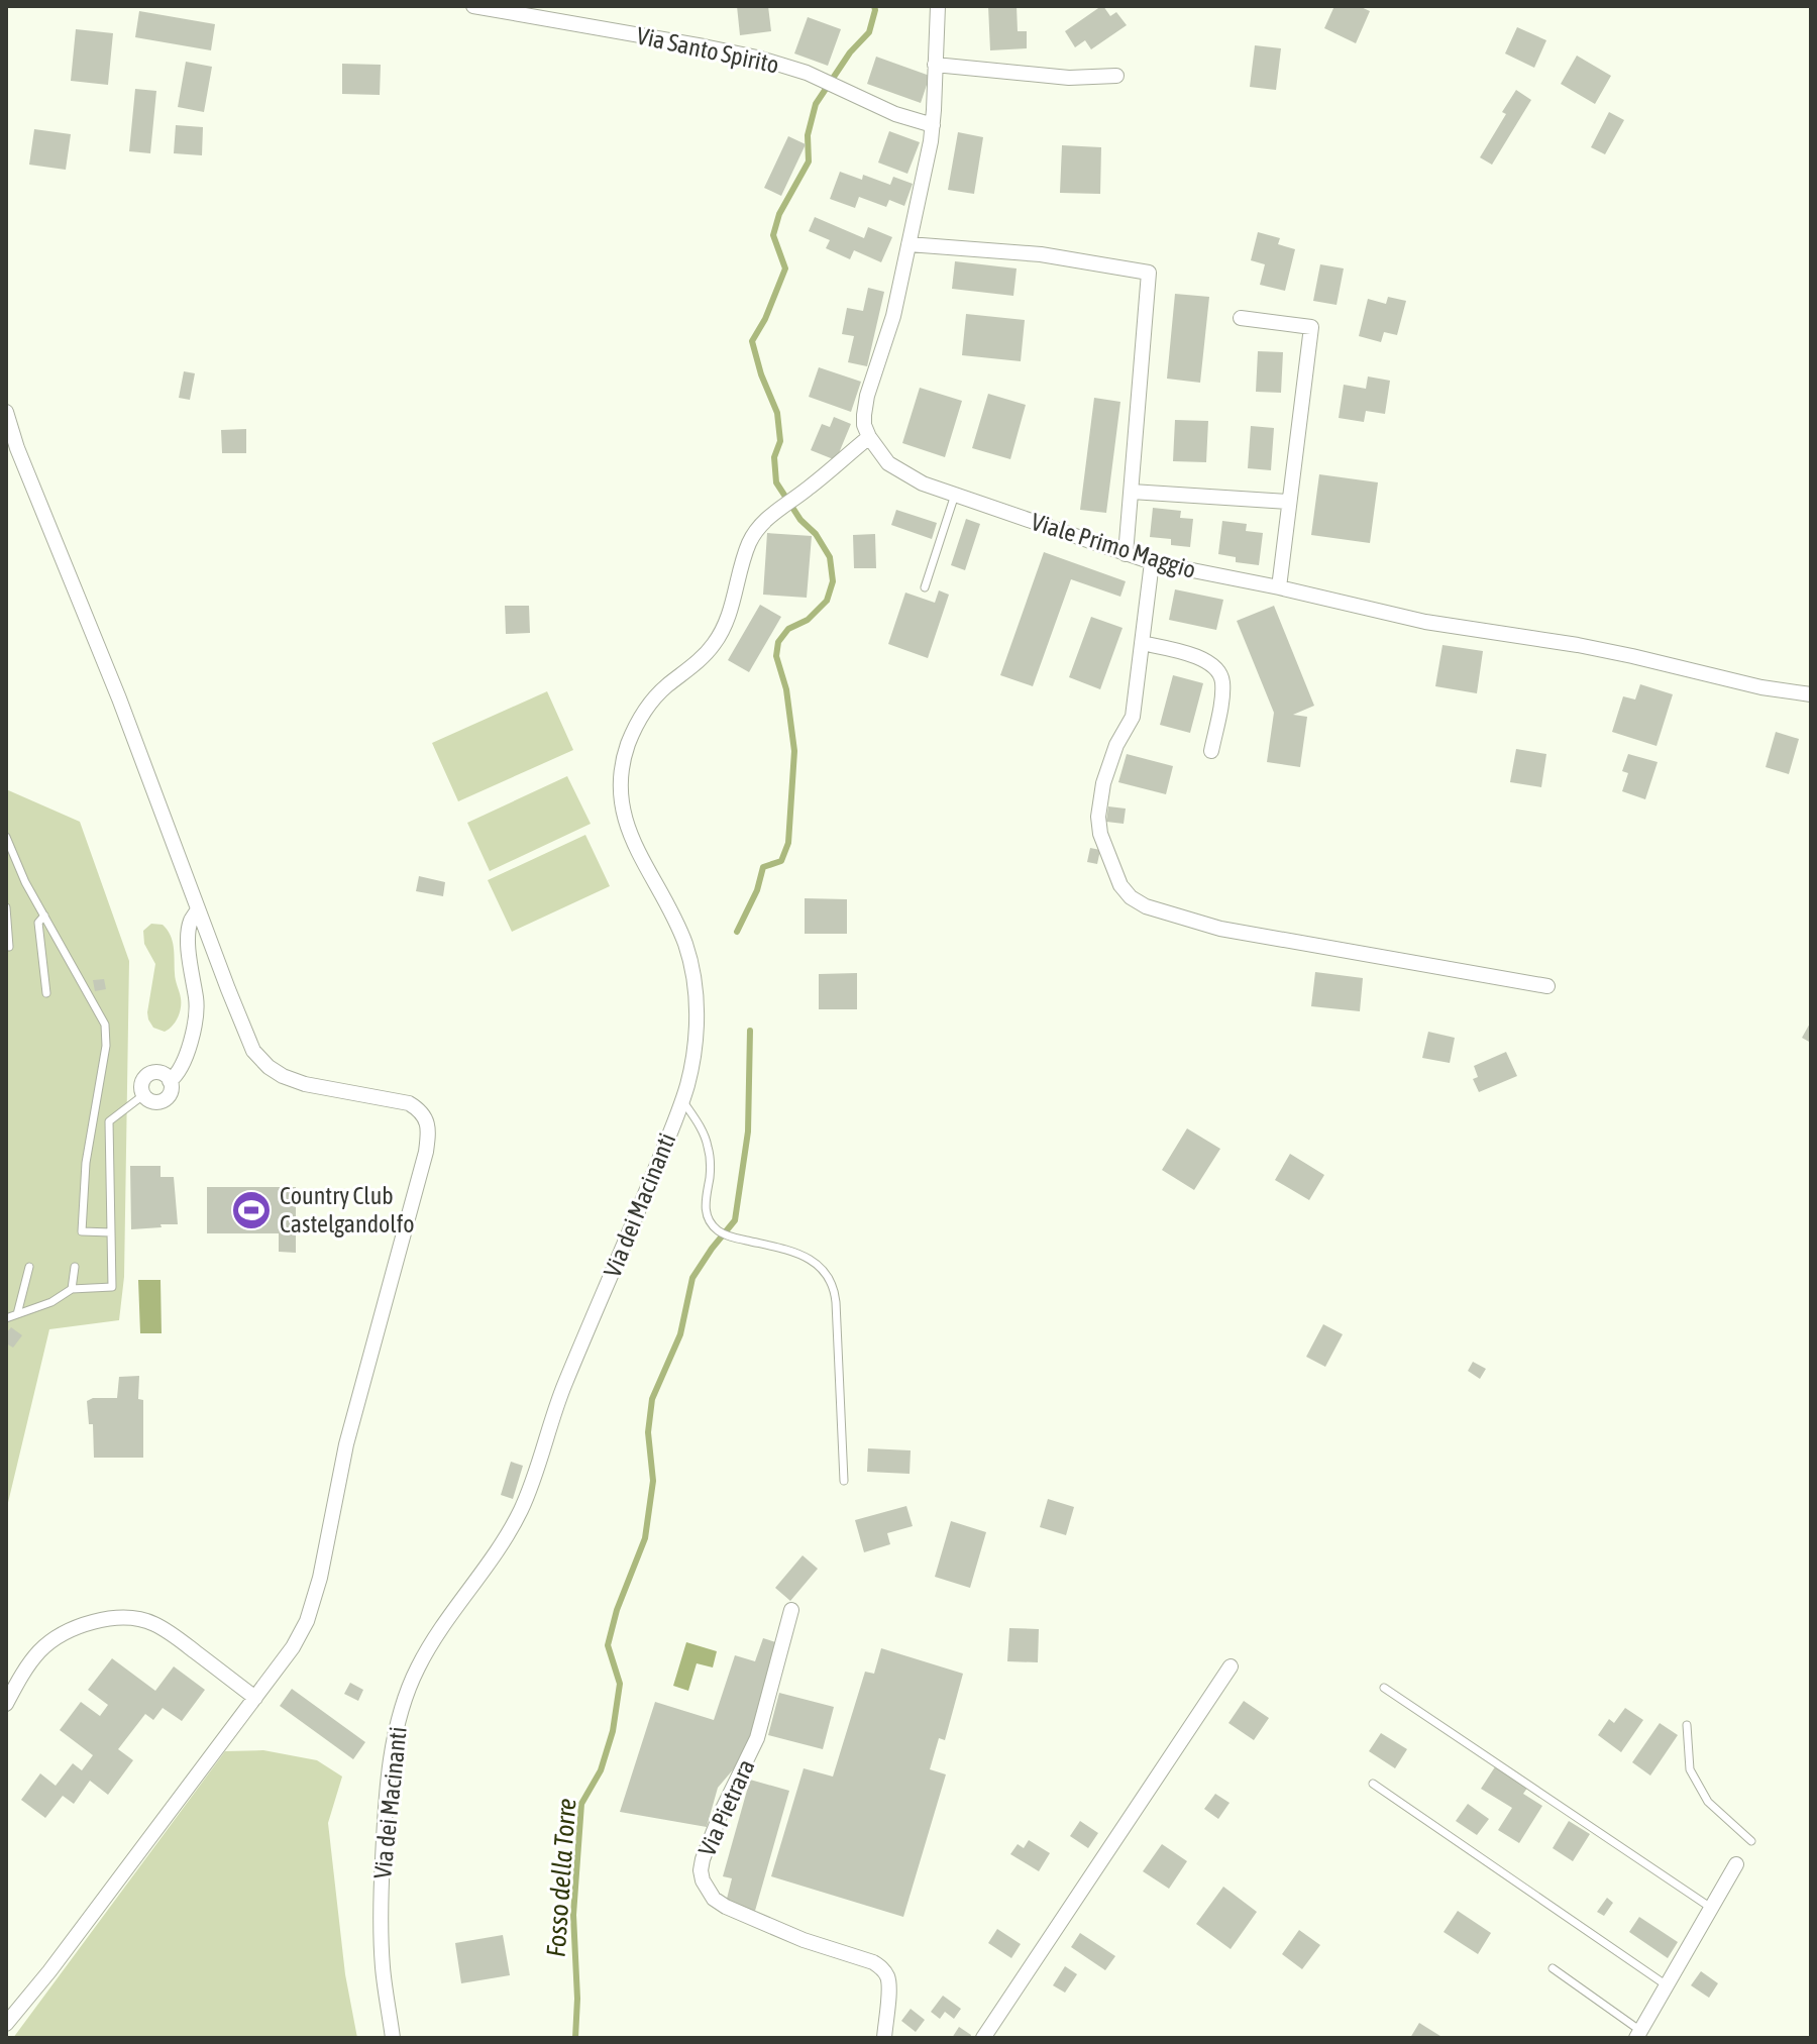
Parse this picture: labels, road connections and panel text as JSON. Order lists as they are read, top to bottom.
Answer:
{
  "streets": {
    "street": [
      "Via Santo Spirito",
      "Viale Primo Maggio",
      "Via dei Macinanti",
      "Via Pietrara"
    ]
  },
  "crossings": [
    ["Viale Primo Maggio", "Via dei Macinanti"]
  ],
  "water": ["Fosso della Torre"],
  "places": {
    "sports": ["Country Club Castelgandolfo"]
  }
}
